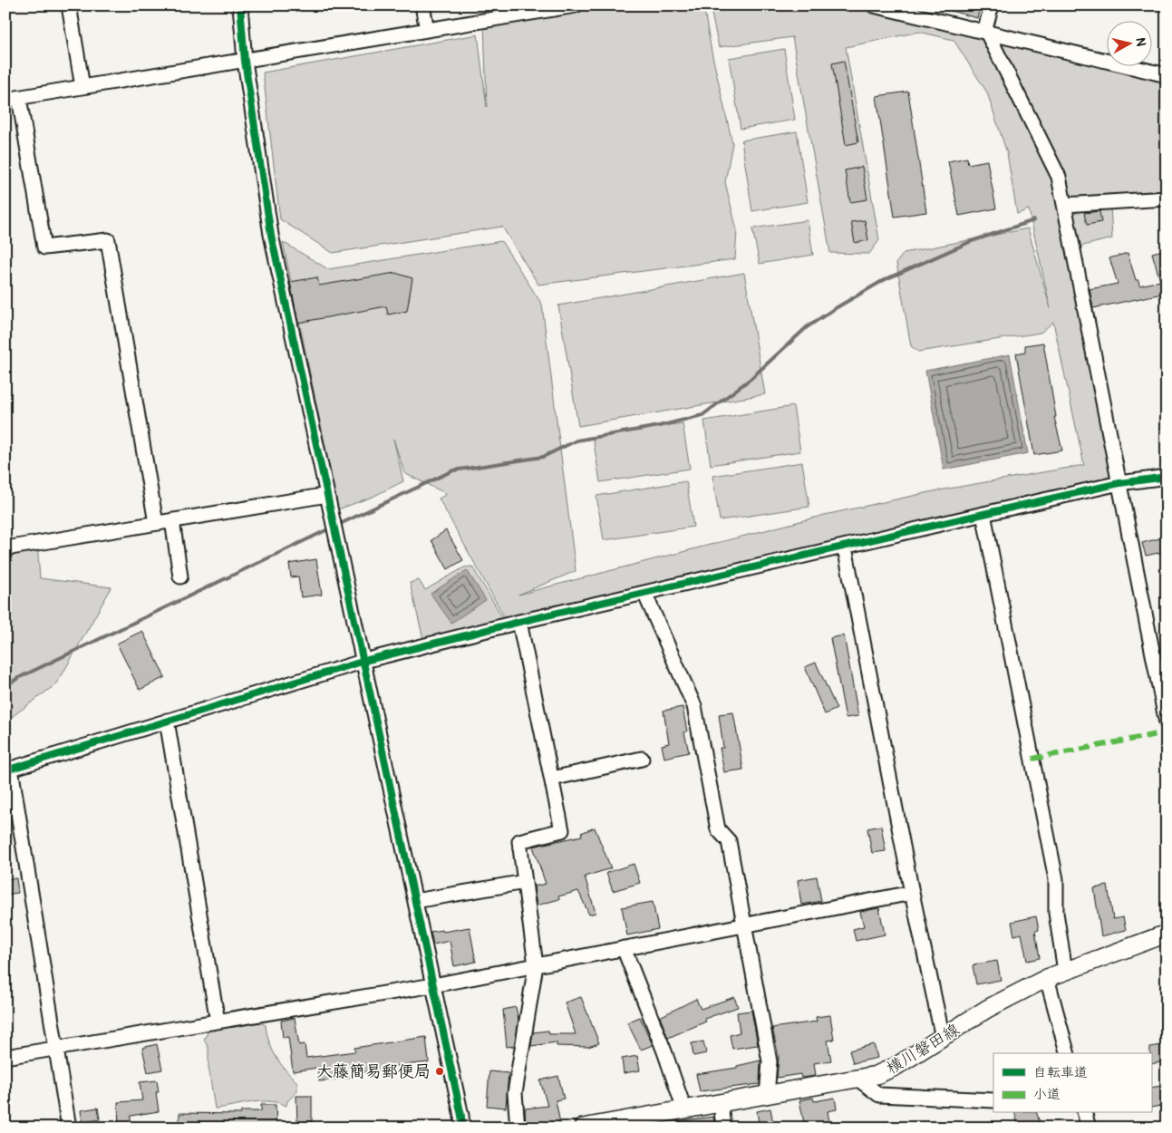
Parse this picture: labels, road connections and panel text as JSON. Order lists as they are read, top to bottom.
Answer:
{
  "streets": {
    "main road": ["横川磐田線"]
  },
  "places": ["大藤簡易郵便局"],
  "legend": ["自転車道", "小道"],
  "north": "right"
}
